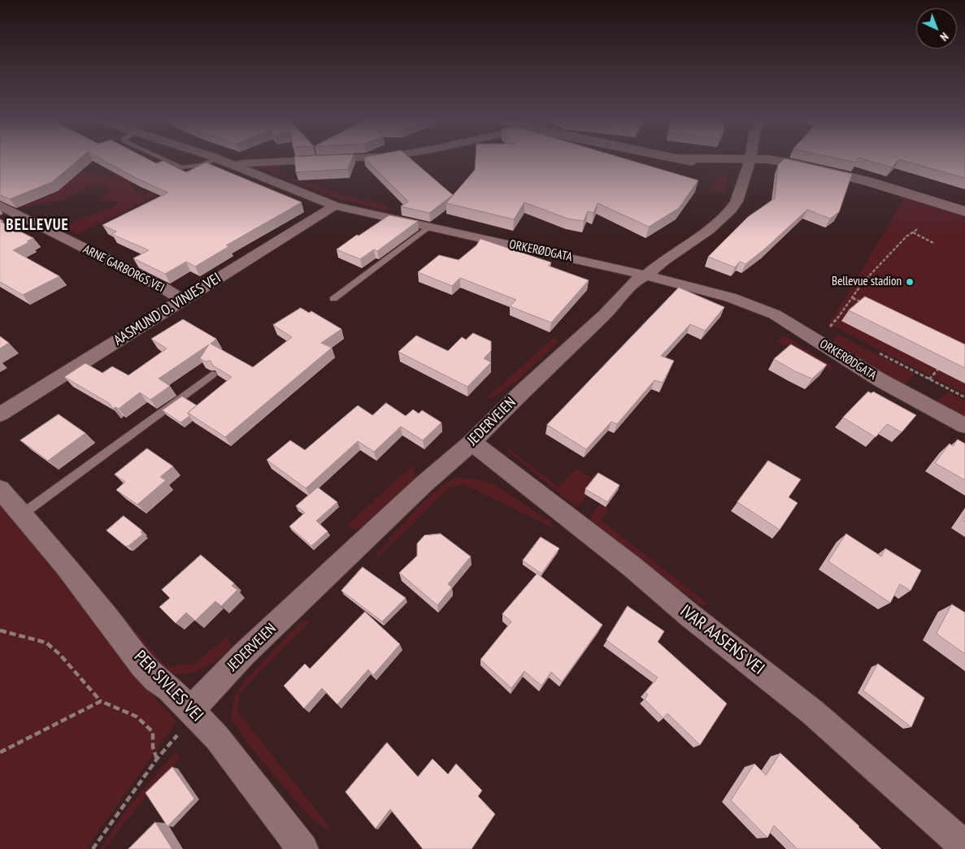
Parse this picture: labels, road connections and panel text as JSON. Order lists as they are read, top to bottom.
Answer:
{
  "streets": {
    "street": [
      "ORKERØDGATA",
      "ARNE GARBORGS VEI",
      "AASMUND O. VINJES VEI",
      "JEDERVEIEN",
      "IVAR AASENS VEI",
      "PER SIVLES VEI"
    ]
  },
  "crossings": [
    ["ORKERØDGATA", "AASMUND O. VINJES VEI"],
    ["ORKERØDGATA", "JEDERVEIEN"],
    ["ARNE GARBORGS VEI", "AASMUND O. VINJES VEI"],
    ["JEDERVEIEN", "IVAR AASENS VEI"],
    ["JEDERVEIEN", "PER SIVLES VEI"]
  ],
  "districts": ["BELLEVUE"],
  "places": ["Bellevue stadion"],
  "north": "bottom right"
}
